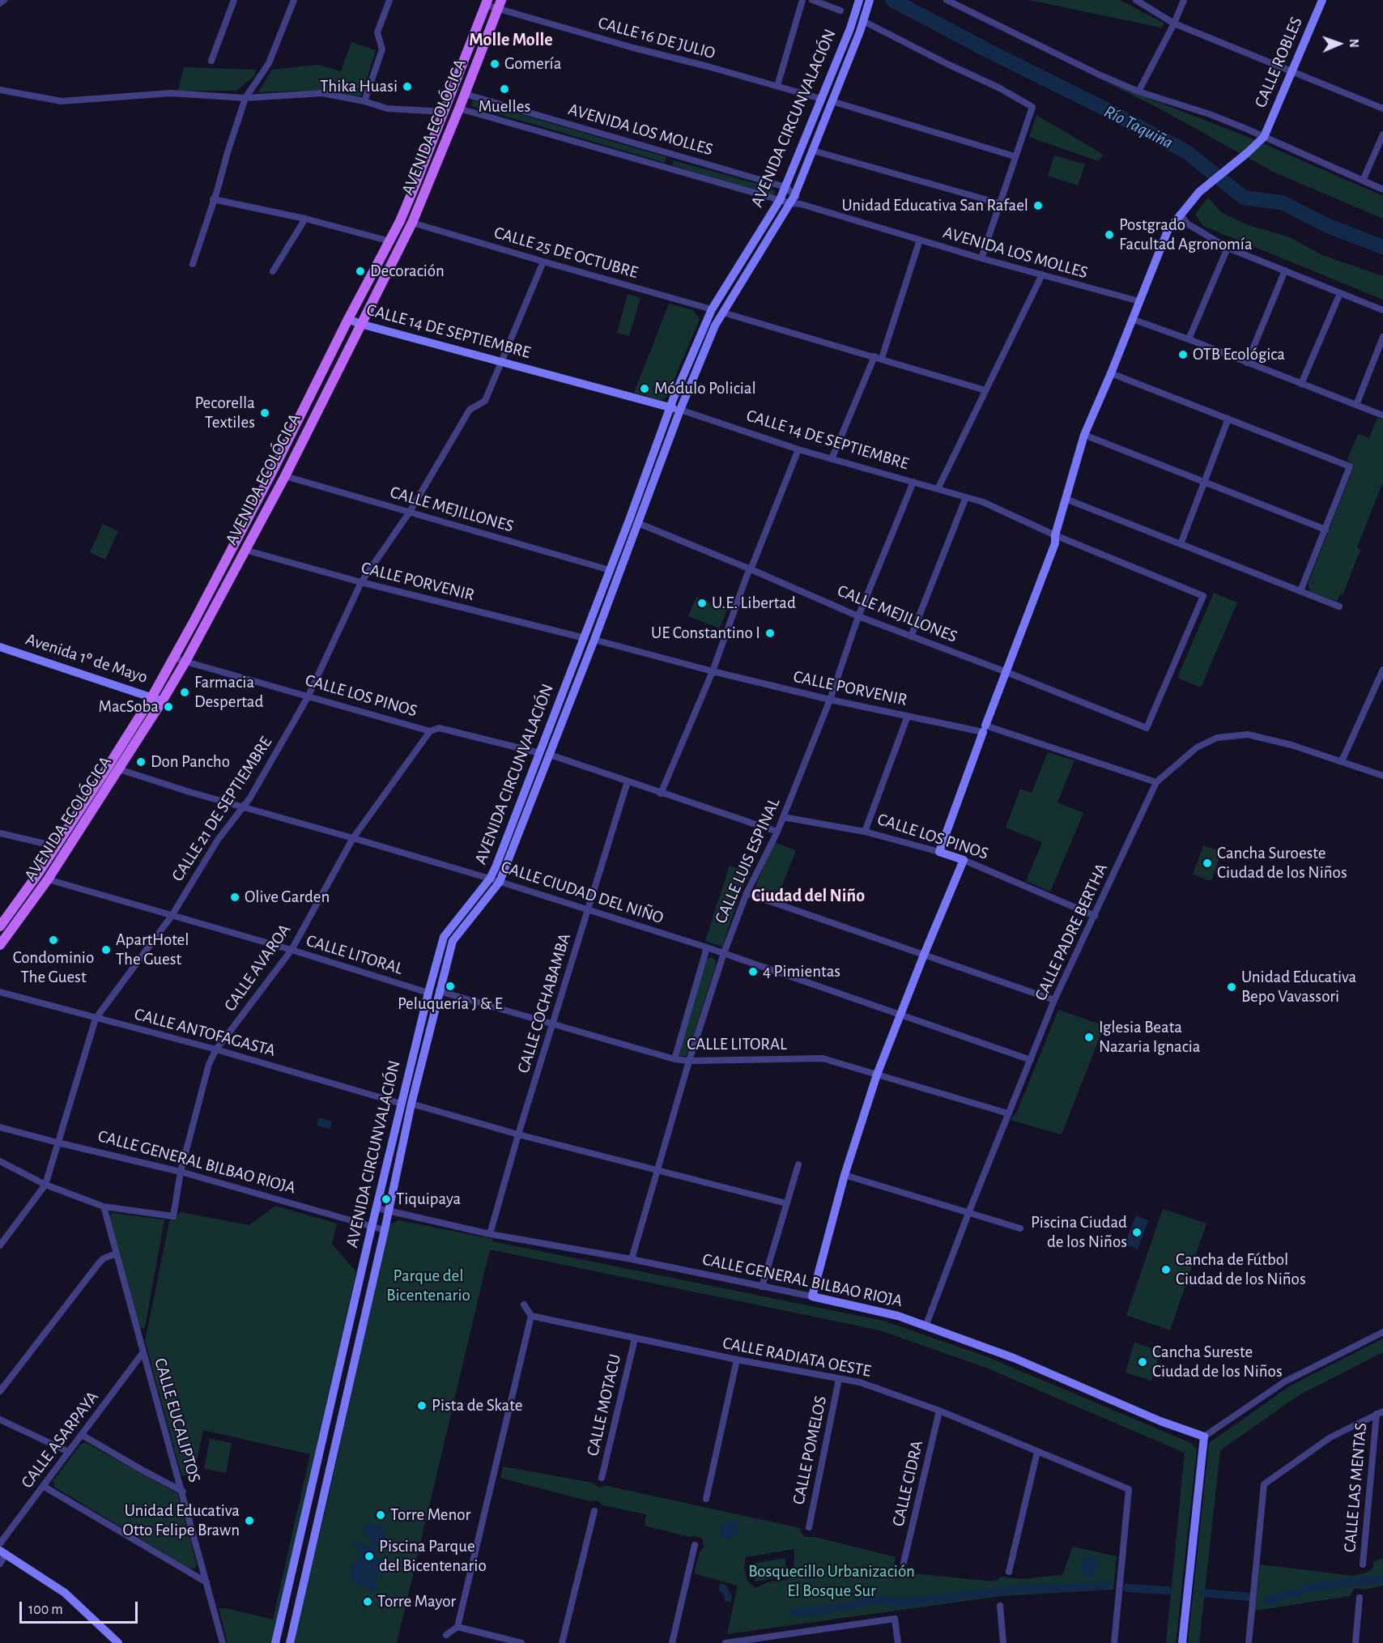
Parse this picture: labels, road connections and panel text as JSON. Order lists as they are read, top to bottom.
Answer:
{
  "streets": {
    "main road": [
      "CALLE ROBLES",
      "AVENIDA CIRCUNVALACIÓN",
      "AVENIDA ECOLÓGICA",
      "CALLE 14 DE SEPTIEMBRE",
      "Avenida 1º de Mayo",
      "CALLE LOS PINOS",
      "CALLE GENERAL BILBAO RIOJA"
    ],
    "street": [
      "CALLE 16 DE JULIO",
      "AVENIDA LOS MOLLES",
      "CALLE 25 DE OCTUBRE",
      "CALLE MEJILLONES",
      "CALLE PORVENIR",
      "CALLE 21 DE SEPTIEMBRE",
      "CALLE LUIS ESPINAL",
      "CALLE CIUDAD DEL NIÑO",
      "CALLE PADRE BERTHA",
      "CALLE LITORAL",
      "CALLE AVAROA",
      "CALLE COCHABAMBA",
      "CALLE ANTOFAGASTA",
      "CALLE RADIATA OESTE",
      "CALLE MOTACU",
      "CALLE EUCALIPTOS",
      "CALLE ASARPAYA",
      "CALLE POMELOS",
      "CALLE CIDRA",
      "CALLE LAS MENTAS"
    ]
  },
  "crossings": [
    ["CALLE 16 DE JULIO", "AVENIDA CIRCUNVALACIÓN"],
    ["CALLE 16 DE JULIO", "AVENIDA ECOLÓGICA"],
    ["AVENIDA CIRCUNVALACIÓN", "AVENIDA LOS MOLLES"],
    ["AVENIDA CIRCUNVALACIÓN", "CALLE 25 DE OCTUBRE"],
    ["AVENIDA CIRCUNVALACIÓN", "CALLE 14 DE SEPTIEMBRE"],
    ["AVENIDA CIRCUNVALACIÓN", "CALLE MEJILLONES"],
    ["AVENIDA CIRCUNVALACIÓN", "CALLE PORVENIR"],
    ["AVENIDA CIRCUNVALACIÓN", "CALLE LOS PINOS"],
    ["AVENIDA CIRCUNVALACIÓN", "CALLE CIUDAD DEL NIÑO"],
    ["AVENIDA CIRCUNVALACIÓN", "CALLE LITORAL"],
    ["AVENIDA CIRCUNVALACIÓN", "CALLE ANTOFAGASTA"],
    ["AVENIDA CIRCUNVALACIÓN", "CALLE GENERAL BILBAO RIOJA"],
    ["AVENIDA ECOLÓGICA", "AVENIDA LOS MOLLES"],
    ["AVENIDA ECOLÓGICA", "CALLE 25 DE OCTUBRE"],
    ["AVENIDA ECOLÓGICA", "CALLE 14 DE SEPTIEMBRE"],
    ["AVENIDA ECOLÓGICA", "CALLE MEJILLONES"],
    ["AVENIDA ECOLÓGICA", "CALLE PORVENIR"],
    ["AVENIDA ECOLÓGICA", "Avenida 1º de Mayo"],
    ["AVENIDA ECOLÓGICA", "CALLE LOS PINOS"],
    ["AVENIDA ECOLÓGICA", "CALLE CIUDAD DEL NIÑO"],
    ["AVENIDA ECOLÓGICA", "CALLE LITORAL"],
    ["CALLE 25 DE OCTUBRE", "CALLE 21 DE SEPTIEMBRE"],
    ["CALLE 14 DE SEPTIEMBRE", "CALLE MEJILLONES"],
    ["CALLE 14 DE SEPTIEMBRE", "CALLE 21 DE SEPTIEMBRE"],
    ["CALLE 14 DE SEPTIEMBRE", "CALLE LUIS ESPINAL"],
    ["CALLE MEJILLONES", "CALLE 21 DE SEPTIEMBRE"],
    ["CALLE MEJILLONES", "CALLE LUIS ESPINAL"],
    ["CALLE PORVENIR", "CALLE 21 DE SEPTIEMBRE"],
    ["CALLE PORVENIR", "CALLE LUIS ESPINAL"],
    ["CALLE PORVENIR", "CALLE PADRE BERTHA"],
    ["CALLE LOS PINOS", "CALLE 21 DE SEPTIEMBRE"],
    ["CALLE LOS PINOS", "CALLE LUIS ESPINAL"],
    ["CALLE LOS PINOS", "CALLE PADRE BERTHA"],
    ["CALLE LOS PINOS", "CALLE AVAROA"],
    ["CALLE 21 DE SEPTIEMBRE", "CALLE CIUDAD DEL NIÑO"],
    ["CALLE 21 DE SEPTIEMBRE", "CALLE LITORAL"],
    ["CALLE 21 DE SEPTIEMBRE", "CALLE ANTOFAGASTA"],
    ["CALLE 21 DE SEPTIEMBRE", "CALLE GENERAL BILBAO RIOJA"],
    ["CALLE LUIS ESPINAL", "CALLE CIUDAD DEL NIÑO"],
    ["CALLE LUIS ESPINAL", "CALLE LITORAL"],
    ["CALLE LUIS ESPINAL", "CALLE GENERAL BILBAO RIOJA"],
    ["CALLE CIUDAD DEL NIÑO", "CALLE PADRE BERTHA"],
    ["CALLE CIUDAD DEL NIÑO", "CALLE AVAROA"],
    ["CALLE CIUDAD DEL NIÑO", "CALLE COCHABAMBA"],
    ["CALLE PADRE BERTHA", "CALLE LITORAL"],
    ["CALLE PADRE BERTHA", "CALLE GENERAL BILBAO RIOJA"],
    ["CALLE LITORAL", "CALLE AVAROA"],
    ["CALLE LITORAL", "CALLE COCHABAMBA"],
    ["CALLE AVAROA", "CALLE ANTOFAGASTA"],
    ["CALLE AVAROA", "CALLE GENERAL BILBAO RIOJA"],
    ["CALLE AVAROA", "CALLE EUCALIPTOS"],
    ["CALLE COCHABAMBA", "CALLE GENERAL BILBAO RIOJA"],
    ["CALLE RADIATA OESTE", "CALLE MOTACU"],
    ["CALLE RADIATA OESTE", "CALLE POMELOS"],
    ["CALLE RADIATA OESTE", "CALLE CIDRA"],
    ["CALLE EUCALIPTOS", "CALLE ASARPAYA"]
  ],
  "districts": ["Molle Molle", "Ciudad del Niño"],
  "water": ["Río Taquiña"],
  "parks": ["Parque del Bicentenario", "Bosquecillo Urbanización El Bosque Sur"],
  "places": [
    "Gomería",
    "Thika Huasi",
    "Muelles",
    "Unidad Educativa San Rafael",
    "Postgrado Facultad Agronomía",
    "Decoración",
    "OTB Ecológica",
    "Módulo Policial",
    "Pecorella Textiles",
    "U.E. Libertad",
    "UE Constantino I",
    "Farmacia Despertad",
    "MacSoba",
    "Don Pancho",
    "Cancha Suroeste Ciudad de los Niños",
    "Olive Garden",
    "Condominio The Guest",
    "ApartHotel The Guest",
    "4 Pimientas",
    "Peluquería J & E",
    "Unidad Educativa Bepo Vavassori",
    "Iglesia Beata Nazaria Ignacia",
    "Tiquipaya",
    "Piscina Ciudad de los Niños",
    "Cancha de Fútbol Ciudad de los Niños",
    "Cancha Sureste Ciudad de los Niños",
    "Pista de Skate",
    "Torre Menor",
    "Unidad Educativa Otto Felipe Brawn",
    "Piscina Parque del Bicentenario",
    "Torre Mayor"
  ],
  "scale_bar": "100 m",
  "north": "right"
}
